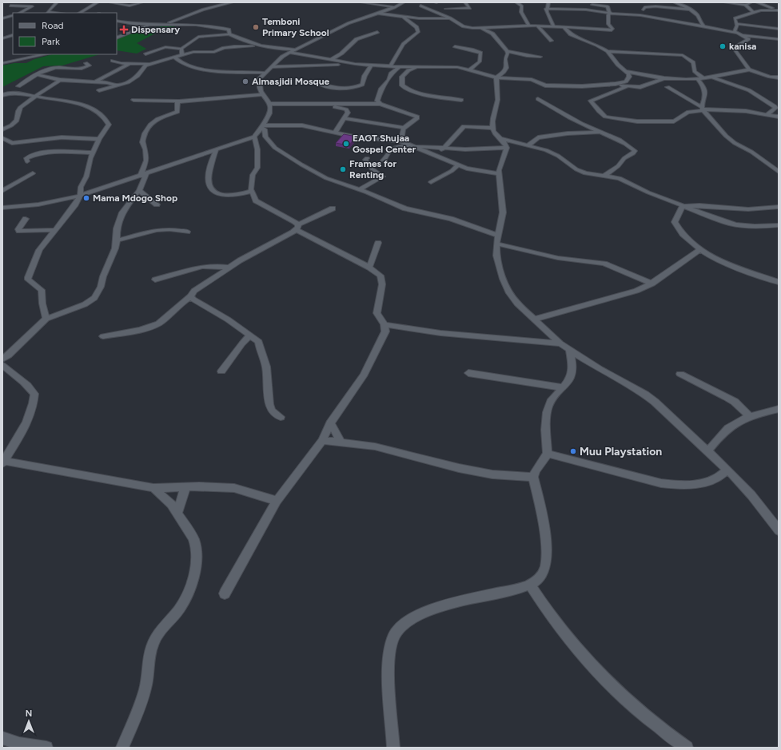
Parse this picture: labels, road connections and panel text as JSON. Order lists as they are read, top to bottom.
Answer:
{
  "places": {
    "other": [
      "Temboni Primary School",
      "kanisa",
      "Almasjidi Mosque",
      "EAGT Shujaa Gospel Center",
      "Frames for Renting",
      "Mama Mdogo Shop",
      "Muu Playstation"
    ],
    "health": ["Dispensary"]
  },
  "legend": ["Road", "Park"],
  "north": "top"
}
